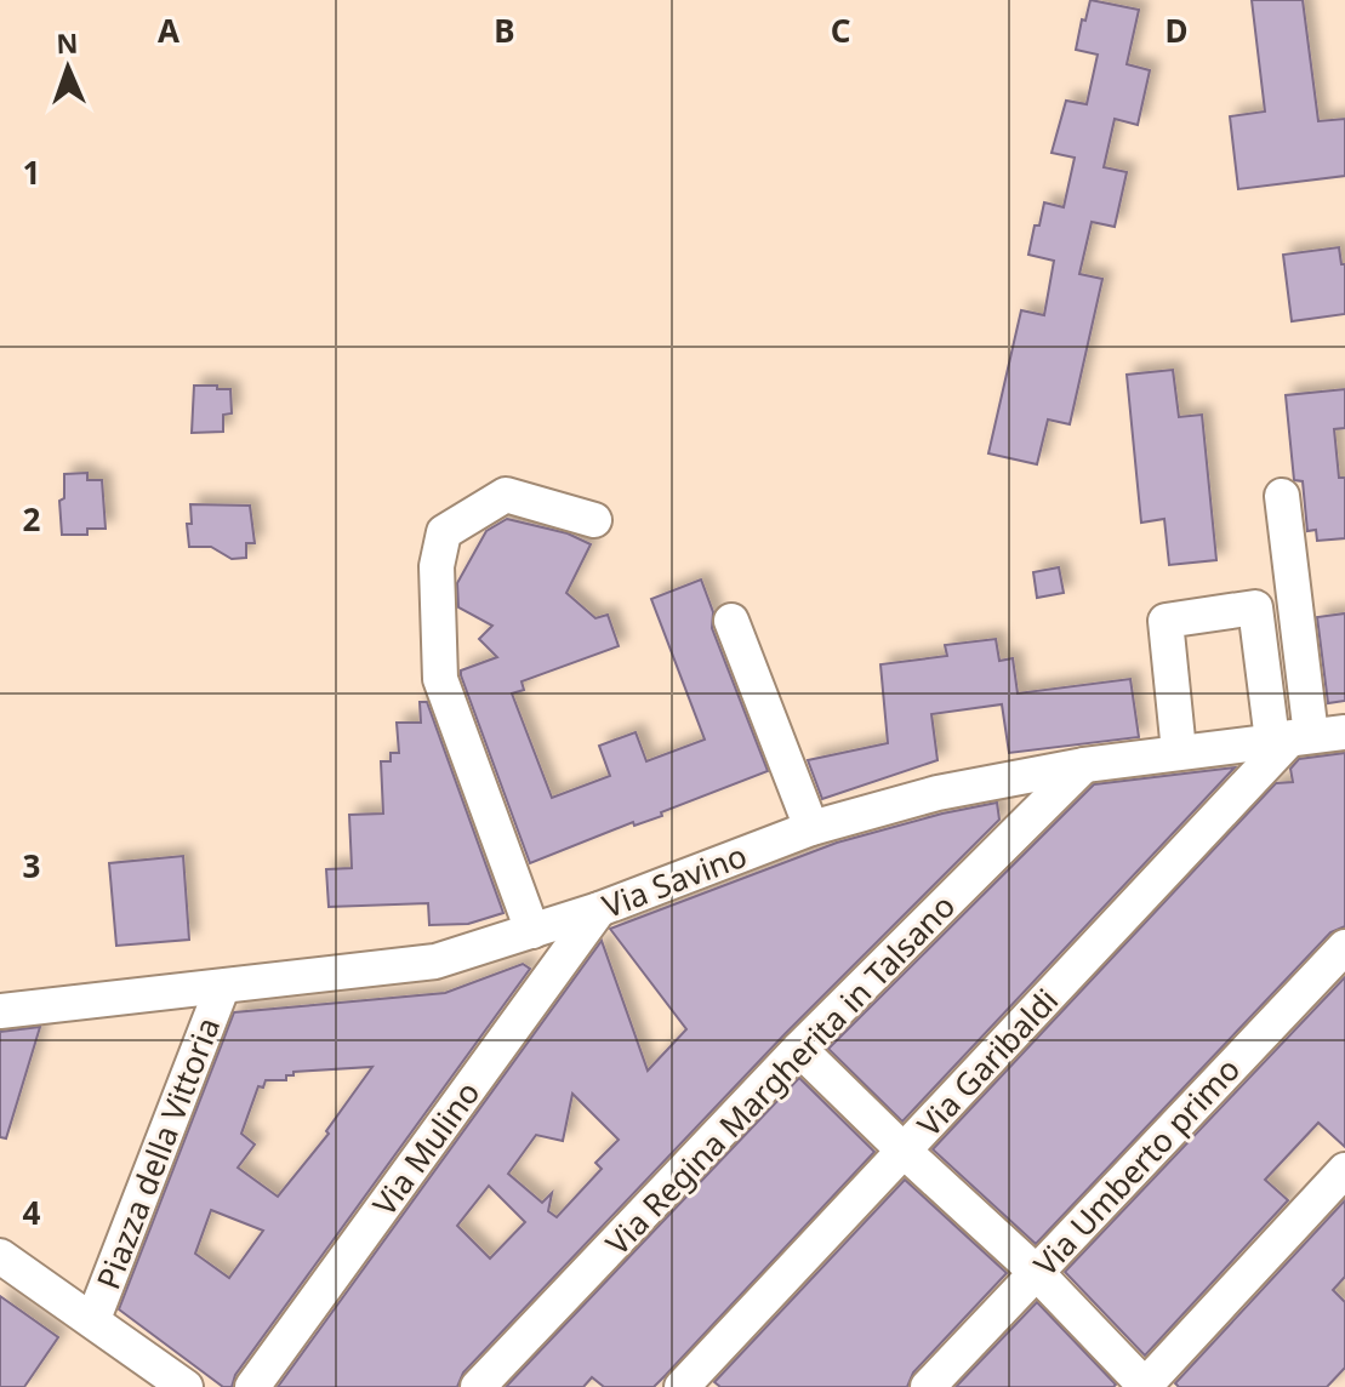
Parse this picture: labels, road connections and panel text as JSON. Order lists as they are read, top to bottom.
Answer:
{
  "streets": {
    "street": [
      "Via Savino",
      "Via Garibaldi",
      "Via Regina Margherita in Talsano",
      "Via Mulino",
      "Piazza della Vittoria",
      "Via Umberto primo"
    ]
  },
  "crossings": [
    ["Via Savino", "Via Garibaldi"],
    ["Via Savino", "Via Regina Margherita in Talsano"],
    ["Via Savino", "Via Mulino"],
    ["Via Savino", "Piazza della Vittoria"]
  ],
  "north": "top",
  "grid": {
    "columns": [
      "A",
      "B",
      "C",
      "D"
    ],
    "rows": [
      "1",
      "2",
      "3",
      "4"
    ]
  }
}
